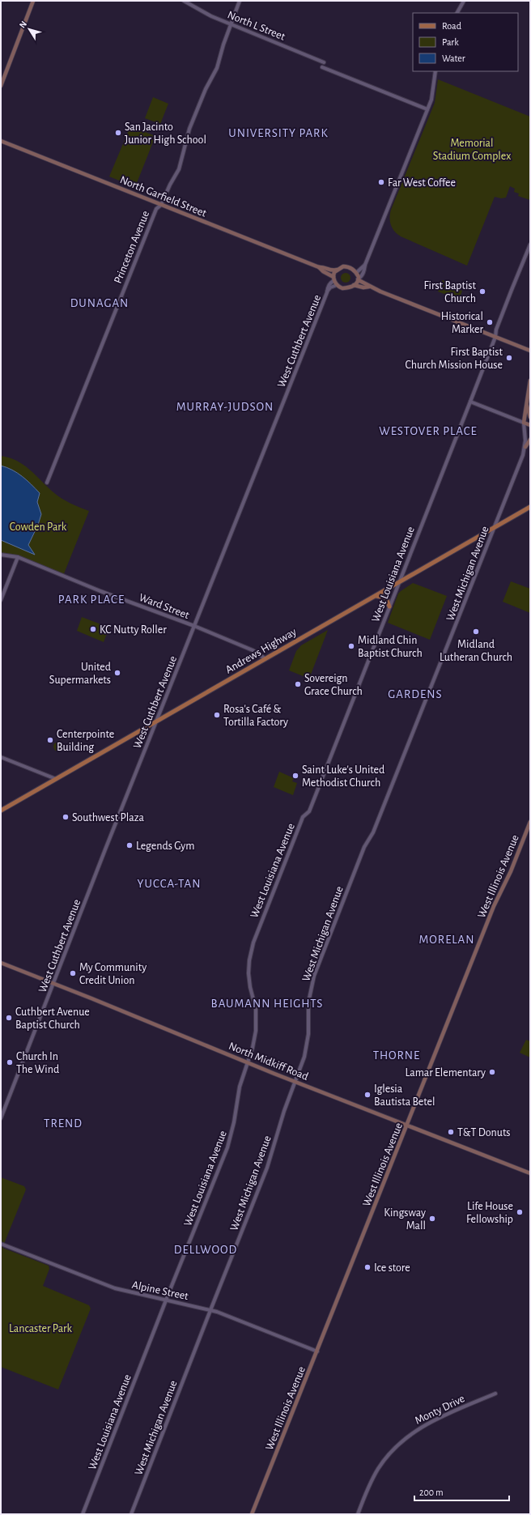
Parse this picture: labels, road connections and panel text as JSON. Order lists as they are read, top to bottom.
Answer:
{
  "streets": {
    "main road": [
      "North Garfield Street",
      "West Michigan Avenue",
      "Andrews Highway",
      "West Illinois Avenue",
      "North Midkiff Road"
    ],
    "street": [
      "North L Street",
      "Princeton Avenue",
      "West Cuthbert Avenue",
      "West Louisiana Avenue",
      "Ward Street",
      "Alpine Street",
      "Monty Drive"
    ]
  },
  "crossings": [
    ["North L Street", "Princeton Avenue"],
    ["North Garfield Street", "Princeton Avenue"],
    ["West Cuthbert Avenue", "Ward Street"],
    ["West Cuthbert Avenue", "Andrews Highway"],
    ["West Cuthbert Avenue", "North Midkiff Road"],
    ["West Michigan Avenue", "Andrews Highway"],
    ["West Michigan Avenue", "North Midkiff Road"],
    ["West Michigan Avenue", "Alpine Street"],
    ["West Louisiana Avenue", "Andrews Highway"],
    ["West Louisiana Avenue", "North Midkiff Road"],
    ["West Louisiana Avenue", "Alpine Street"],
    ["Ward Street", "Andrews Highway"],
    ["West Illinois Avenue", "North Midkiff Road"],
    ["West Illinois Avenue", "Alpine Street"]
  ],
  "districts": [
    "UNIVERSITY PARK",
    "DUNAGAN",
    "MURRAY-JUDSON",
    "WESTOVER PLACE",
    "PARK PLACE",
    "GARDENS",
    "YUCCA-TAN",
    "MORELAN",
    "BAUMANN HEIGHTS",
    "THORNE",
    "TREND",
    "DELLWOOD"
  ],
  "parks": ["Memorial Stadium Complex", "Cowden Park", "Lancaster Park"],
  "places": [
    "San Jacinto Junior High School",
    "Far West Coffee",
    "First Baptist Church",
    "Historical Marker",
    "First Baptist Church Mission House",
    "KC Nutty Roller",
    "Midland Lutheran Church",
    "Midland Chin Baptist Church",
    "United Supermarkets",
    "Sovereign Grace Church",
    "Rosa's Café & Tortilla Factory",
    "Centerpointe Building",
    "Saint Luke's United Methodist Church",
    "Southwest Plaza",
    "Legends Gym",
    "My Community Credit Union",
    "Cuthbert Avenue Baptist Church",
    "Church In The Wind",
    "Lamar Elementary",
    "Iglesia Bautista Betel",
    "T&T Donuts",
    "Life House Fellowship",
    "Kingsway Mall",
    "Ice store"
  ],
  "legend": ["Road", "Park", "Water"],
  "scale_bar": "200 m",
  "north": "top left"
}
